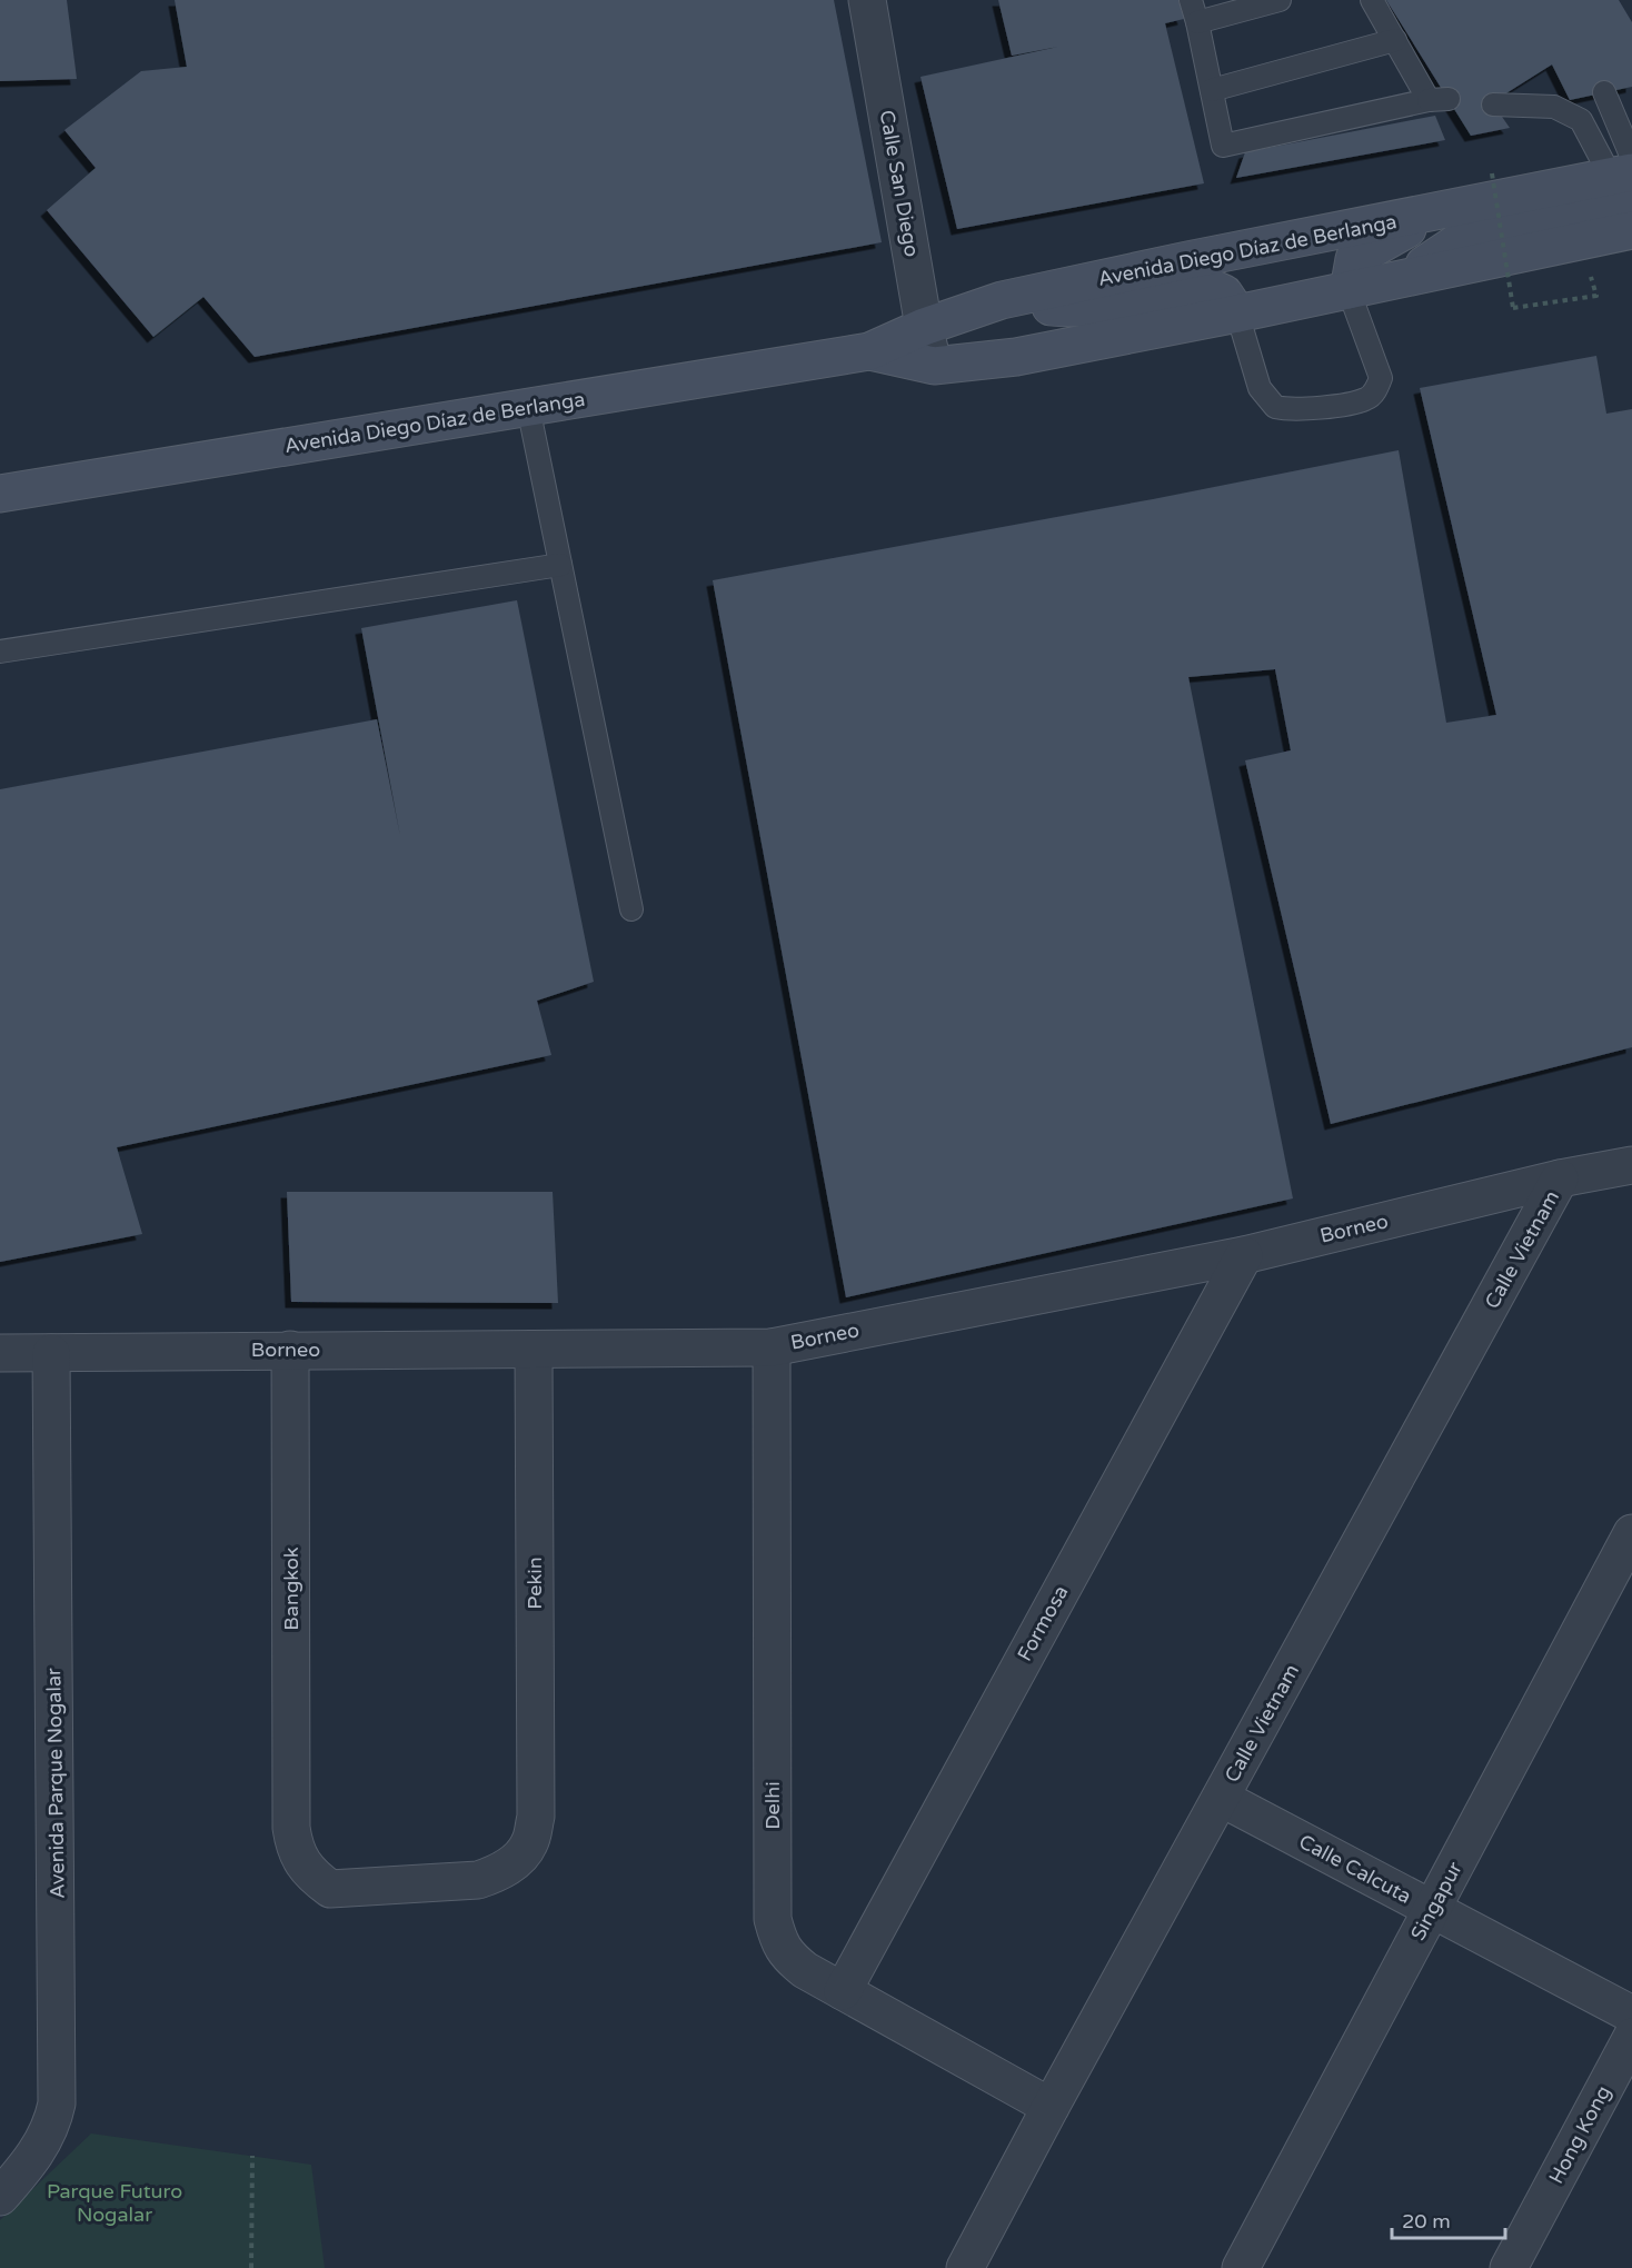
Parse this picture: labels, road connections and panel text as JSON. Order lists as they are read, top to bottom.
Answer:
{
  "streets": {
    "main road": ["Avenida Diego Díaz de Berlanga"],
    "street": [
      "Calle San Diego",
      "Borneo",
      "Calle Vietnam",
      "Pekin",
      "Bangkok",
      "Formosa",
      "Avenida Parque Nogalar",
      "Delhi",
      "Calle Calcuta",
      "Singapur",
      "Hong Kong"
    ]
  },
  "crossings": [
    ["Calle San Diego", "Avenida Diego Díaz de Berlanga"],
    ["Borneo", "Calle Vietnam"],
    ["Borneo", "Pekin"],
    ["Borneo", "Bangkok"],
    ["Borneo", "Formosa"],
    ["Borneo", "Avenida Parque Nogalar"],
    ["Borneo", "Delhi"],
    ["Calle Vietnam", "Delhi"],
    ["Calle Vietnam", "Calle Calcuta"],
    ["Pekin", "Bangkok"],
    ["Formosa", "Delhi"],
    ["Calle Calcuta", "Singapur"]
  ],
  "parks": ["Parque Futuro Nogalar"],
  "scale_bar": "20 m"
}
